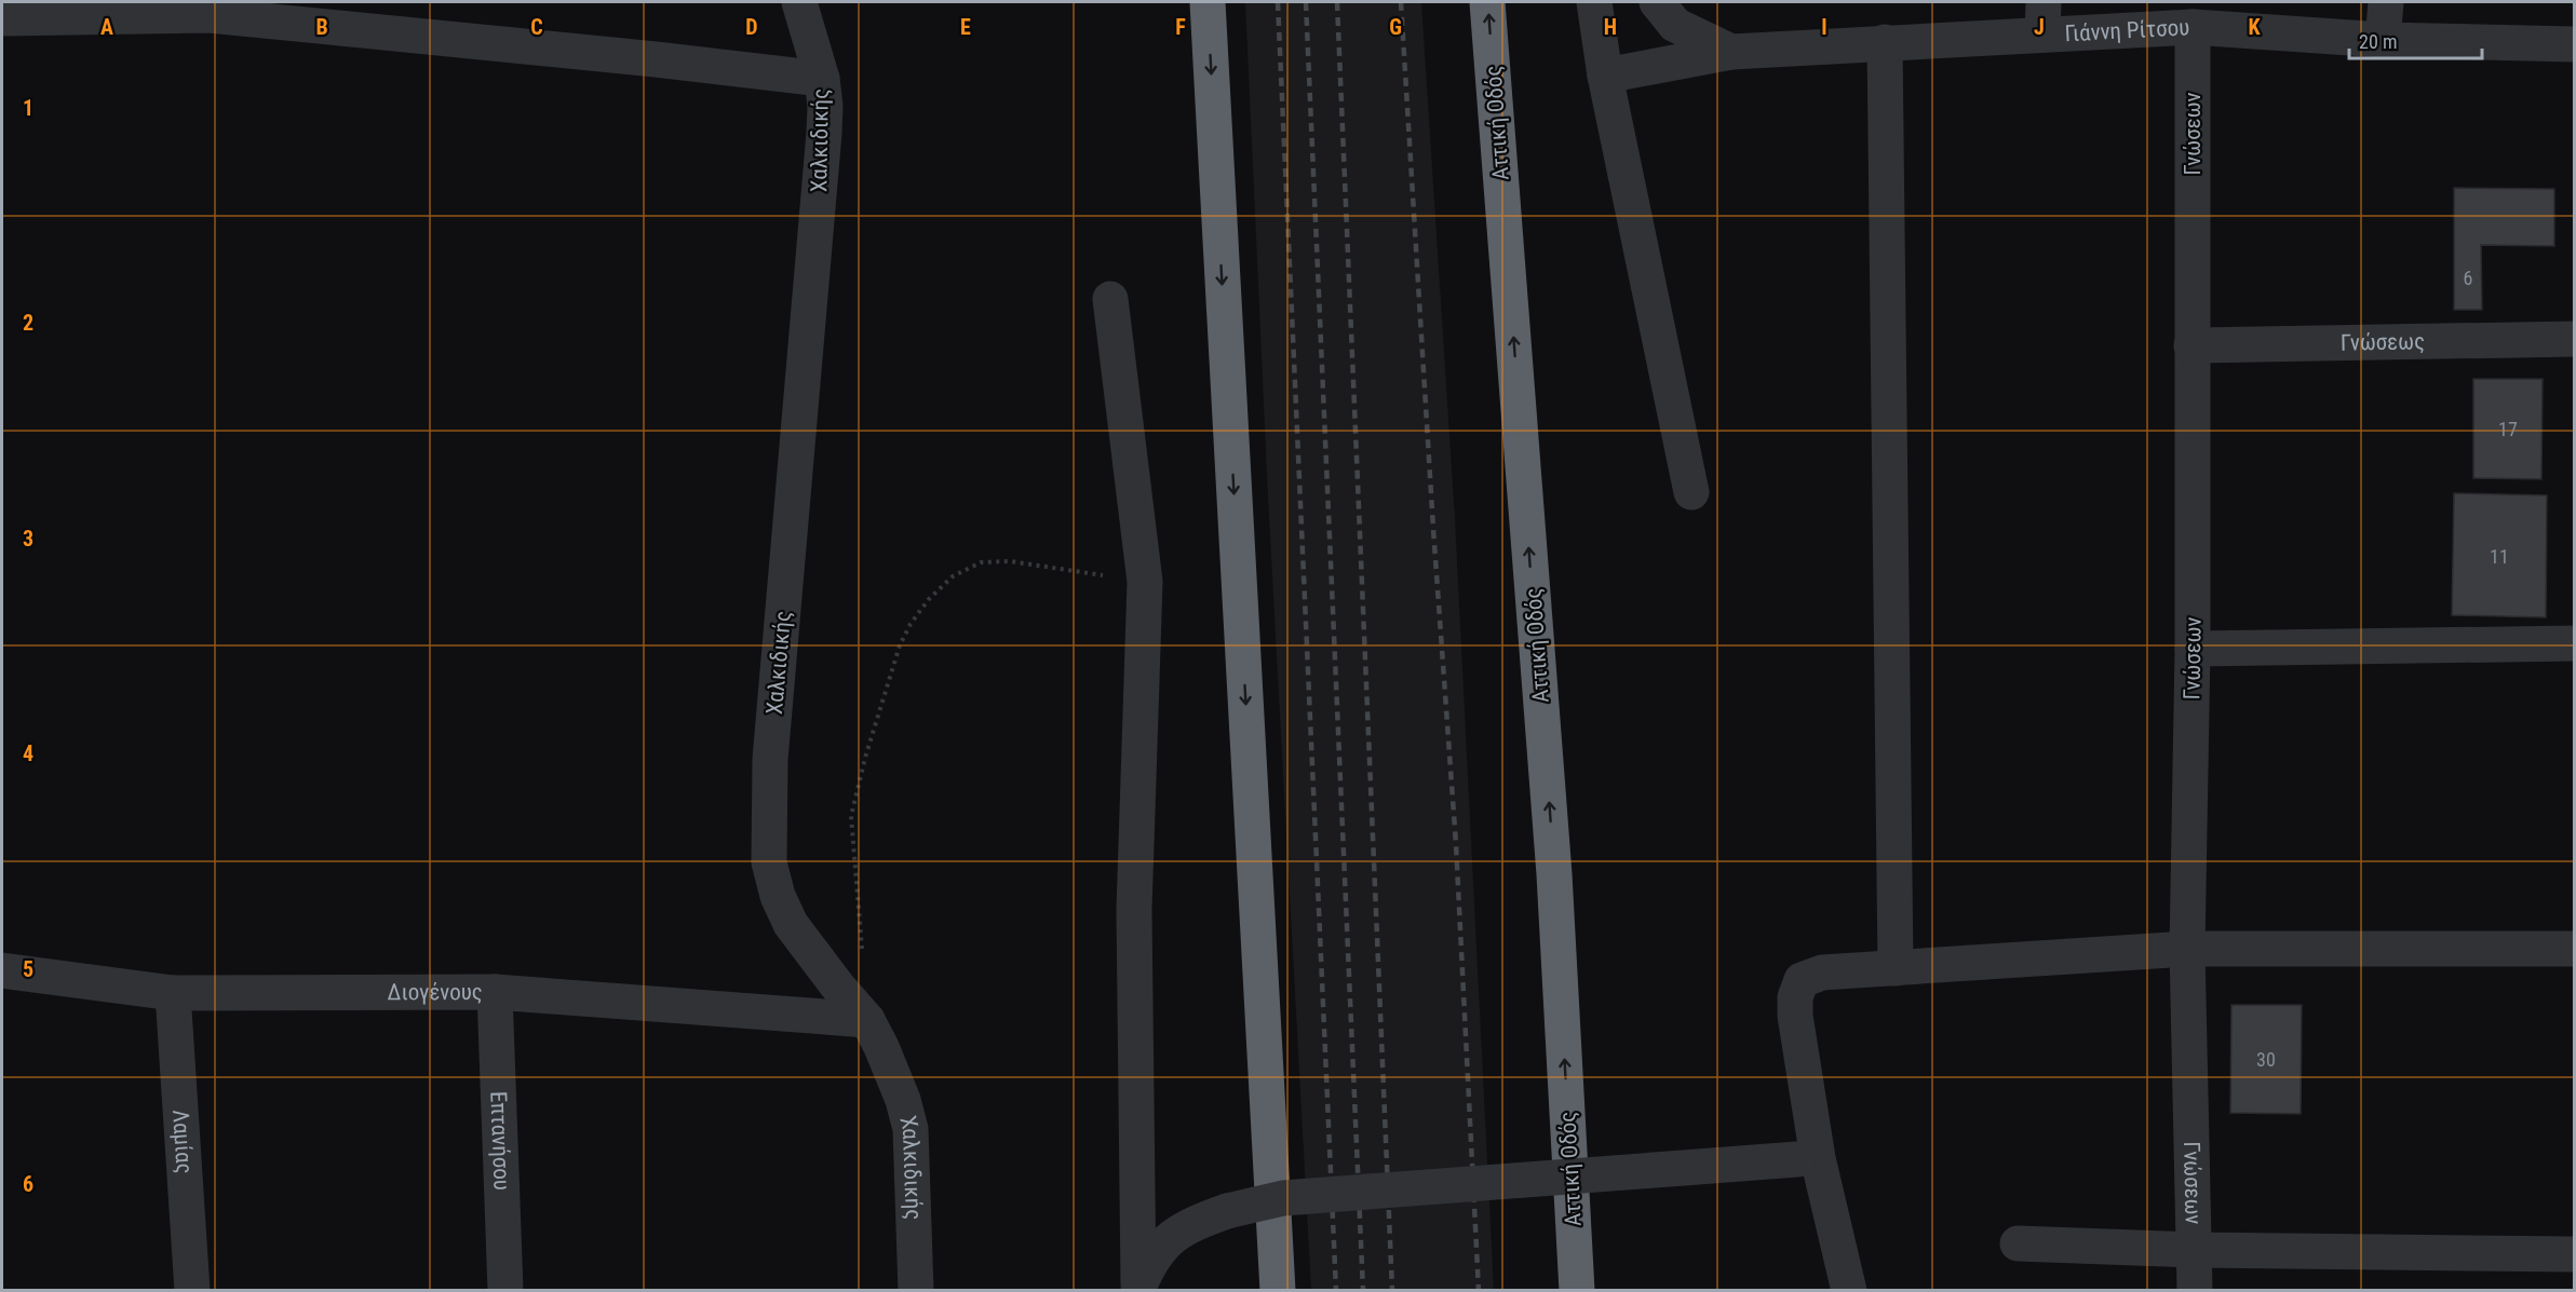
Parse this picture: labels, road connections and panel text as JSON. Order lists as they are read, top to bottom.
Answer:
{
  "streets": {
    "highway": ["Αττική Οδός"],
    "street": [
      "Γιάννη Ρίτσου",
      "Γνώσεων",
      "Χαλκιδικής",
      "Γνώσεως",
      "Διογένους",
      "Επτανήσου",
      "Λαμίας"
    ]
  },
  "crossings": [
    ["Γιάννη Ρίτσου", "Γνώσεων"],
    ["Γνώσεων", "Γνώσεως"],
    ["Χαλκιδικής", "Διογένους"],
    ["Διογένους", "Επτανήσου"],
    ["Διογένους", "Λαμίας"]
  ],
  "house_numbers": [
    "6",
    "17",
    "11",
    "30"
  ],
  "scale_bar": "20 m",
  "grid": {
    "columns": [
      "A",
      "B",
      "C",
      "D",
      "E",
      "F",
      "G",
      "H",
      "I",
      "J",
      "K"
    ],
    "rows": [
      "1",
      "2",
      "3",
      "4",
      "5",
      "6"
    ]
  }
}
